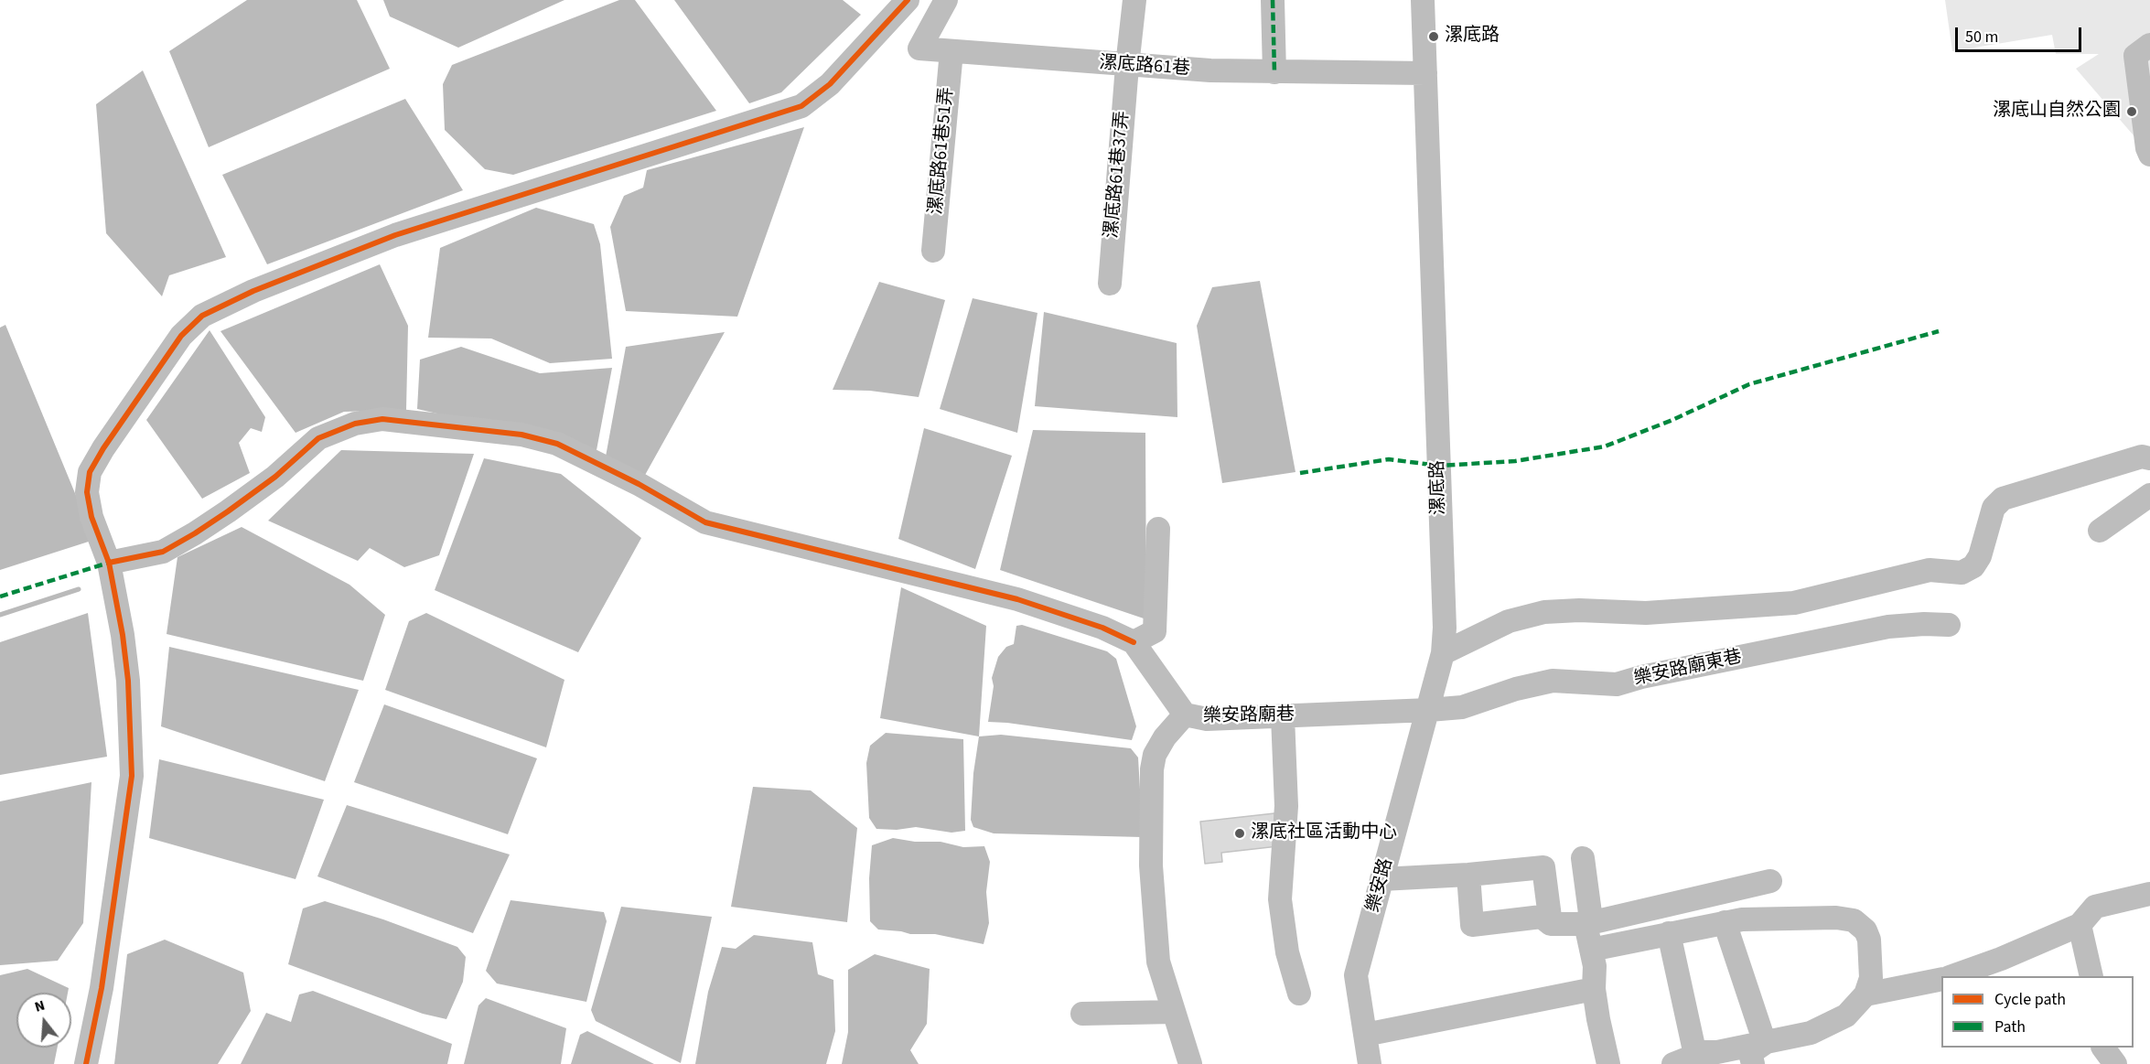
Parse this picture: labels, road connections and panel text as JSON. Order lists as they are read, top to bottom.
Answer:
{
  "streets": {
    "street": [
      "漯底路61巷",
      "漯底路61巷51弄",
      "漯底路61巷37弄",
      "漯底路",
      "樂安路廟東巷",
      "樂安路廟巷",
      "樂安路"
    ]
  },
  "crossings": [
    ["漯底路61巷", "漯底路61巷51弄"],
    ["漯底路61巷", "漯底路61巷37弄"],
    ["漯底路61巷", "漯底路"],
    ["漯底路", "樂安路廟東巷"],
    ["漯底路", "樂安路廟巷"],
    ["漯底路", "樂安路"],
    ["樂安路廟東巷", "樂安路廟巷"],
    ["樂安路廟東巷", "樂安路"],
    ["樂安路廟巷", "樂安路"]
  ],
  "places": ["漯底路", "漯底山自然公園", "漯底社區活動中心"],
  "legend": ["Cycle path", "Path"],
  "scale_bar": "50 m",
  "north": "top"
}
